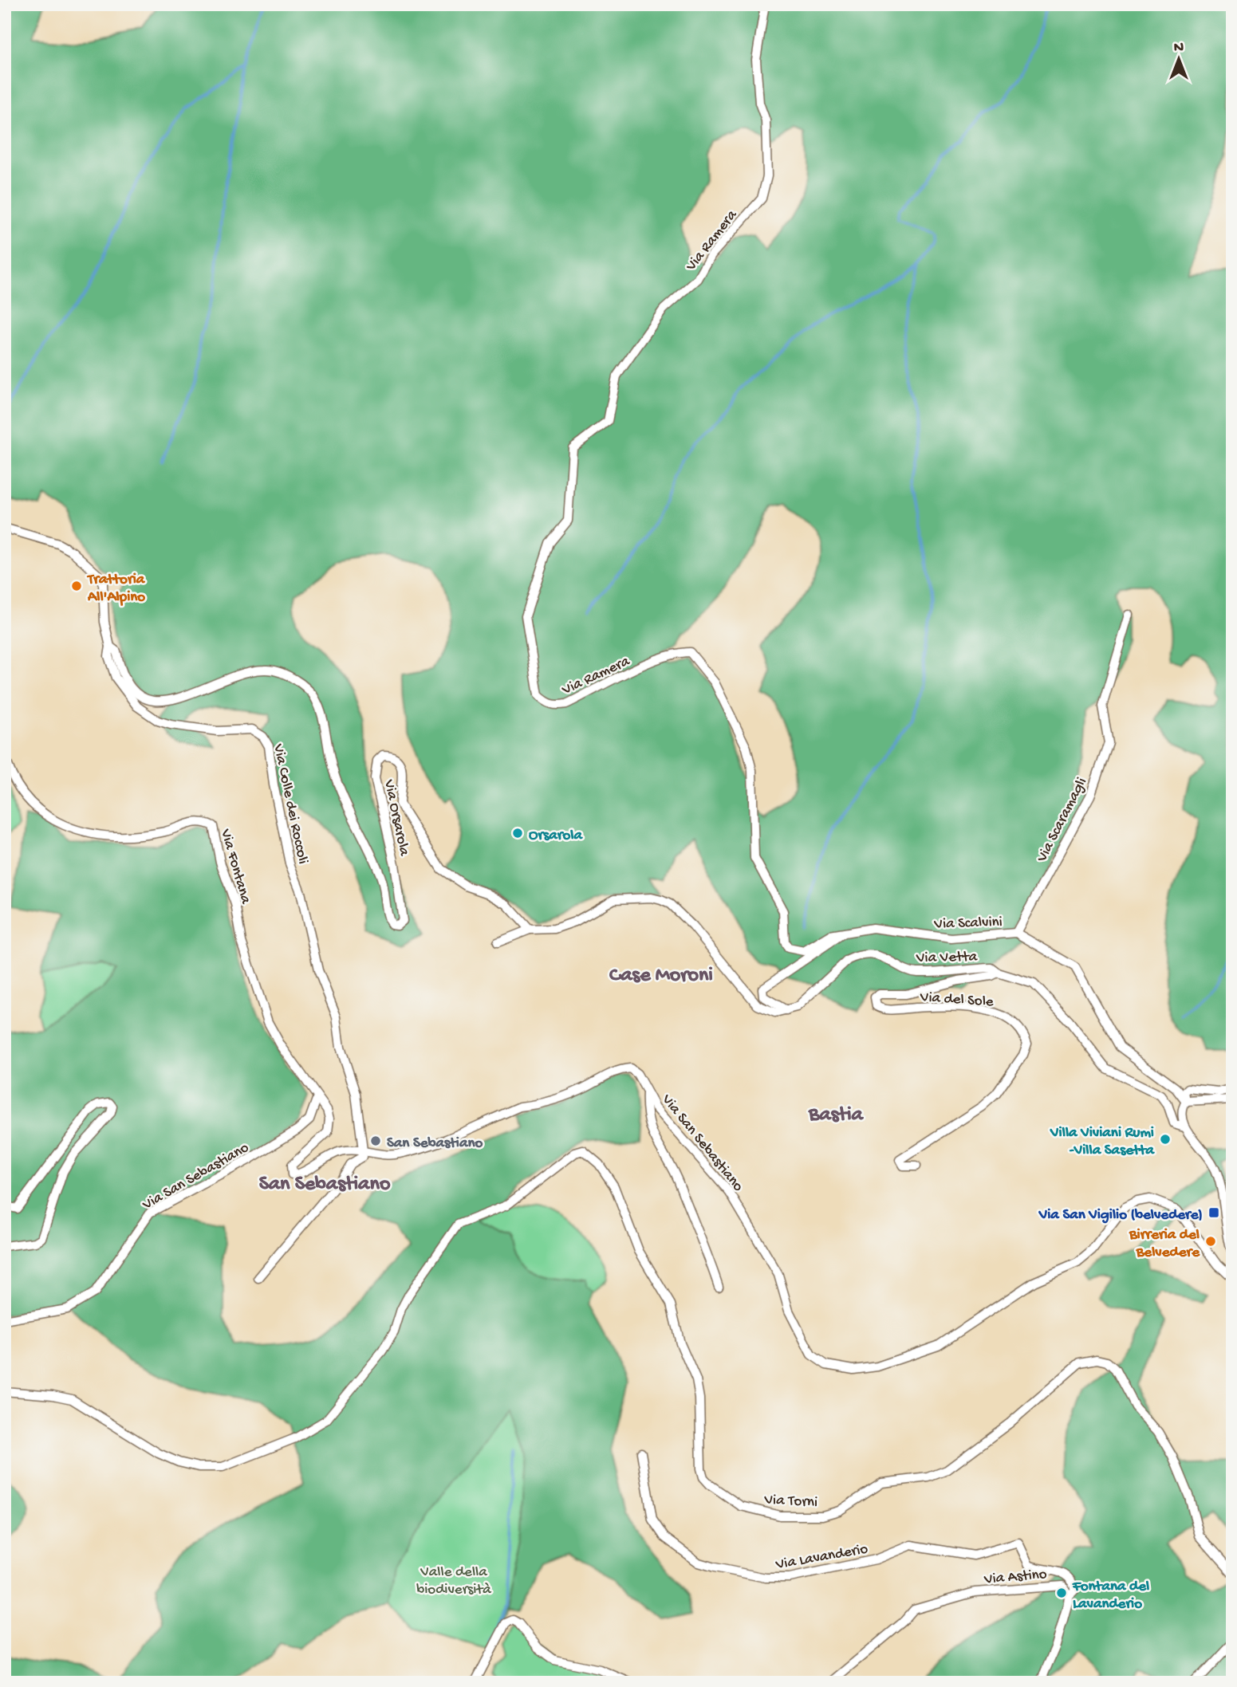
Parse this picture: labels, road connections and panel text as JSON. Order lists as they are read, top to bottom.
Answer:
{
  "streets": {
    "street": [
      "Via Ramera",
      "Via Colle dei Roccoli",
      "Via Orsarola",
      "Via Scaramagli",
      "Via Fontana",
      "Via Scalvini",
      "Via Vetta",
      "Via del Sole",
      "Via San Sebastiano",
      "Via Torni",
      "Via Lavanderio",
      "Via Astino"
    ]
  },
  "crossings": [
    ["Via Ramera", "Via Scalvini"],
    ["Via Colle dei Roccoli", "Via Orsarola"],
    ["Via Colle dei Roccoli", "Via San Sebastiano"],
    ["Via Scaramagli", "Via Scalvini"],
    ["Via Fontana", "Via San Sebastiano"],
    ["Via Scalvini", "Via Vetta"],
    ["Via Vetta", "Via del Sole"],
    ["Via Lavanderio", "Via Astino"]
  ],
  "districts": ["Case Moroni", "Bastia", "San Sebastiano"],
  "parks": ["Valle della biodiversità"],
  "places": {
    "other": [
      "Trattoria All'Alpino",
      "Orsarola",
      "Villa Viviani Rumi -Villa Sasetta",
      "San Sebastiano",
      "Birreria del Belvedere",
      "Fontana del Lavanderio"
    ],
    "transit": ["Via San Vigilio (belvedere)"]
  },
  "north": "top"
}
